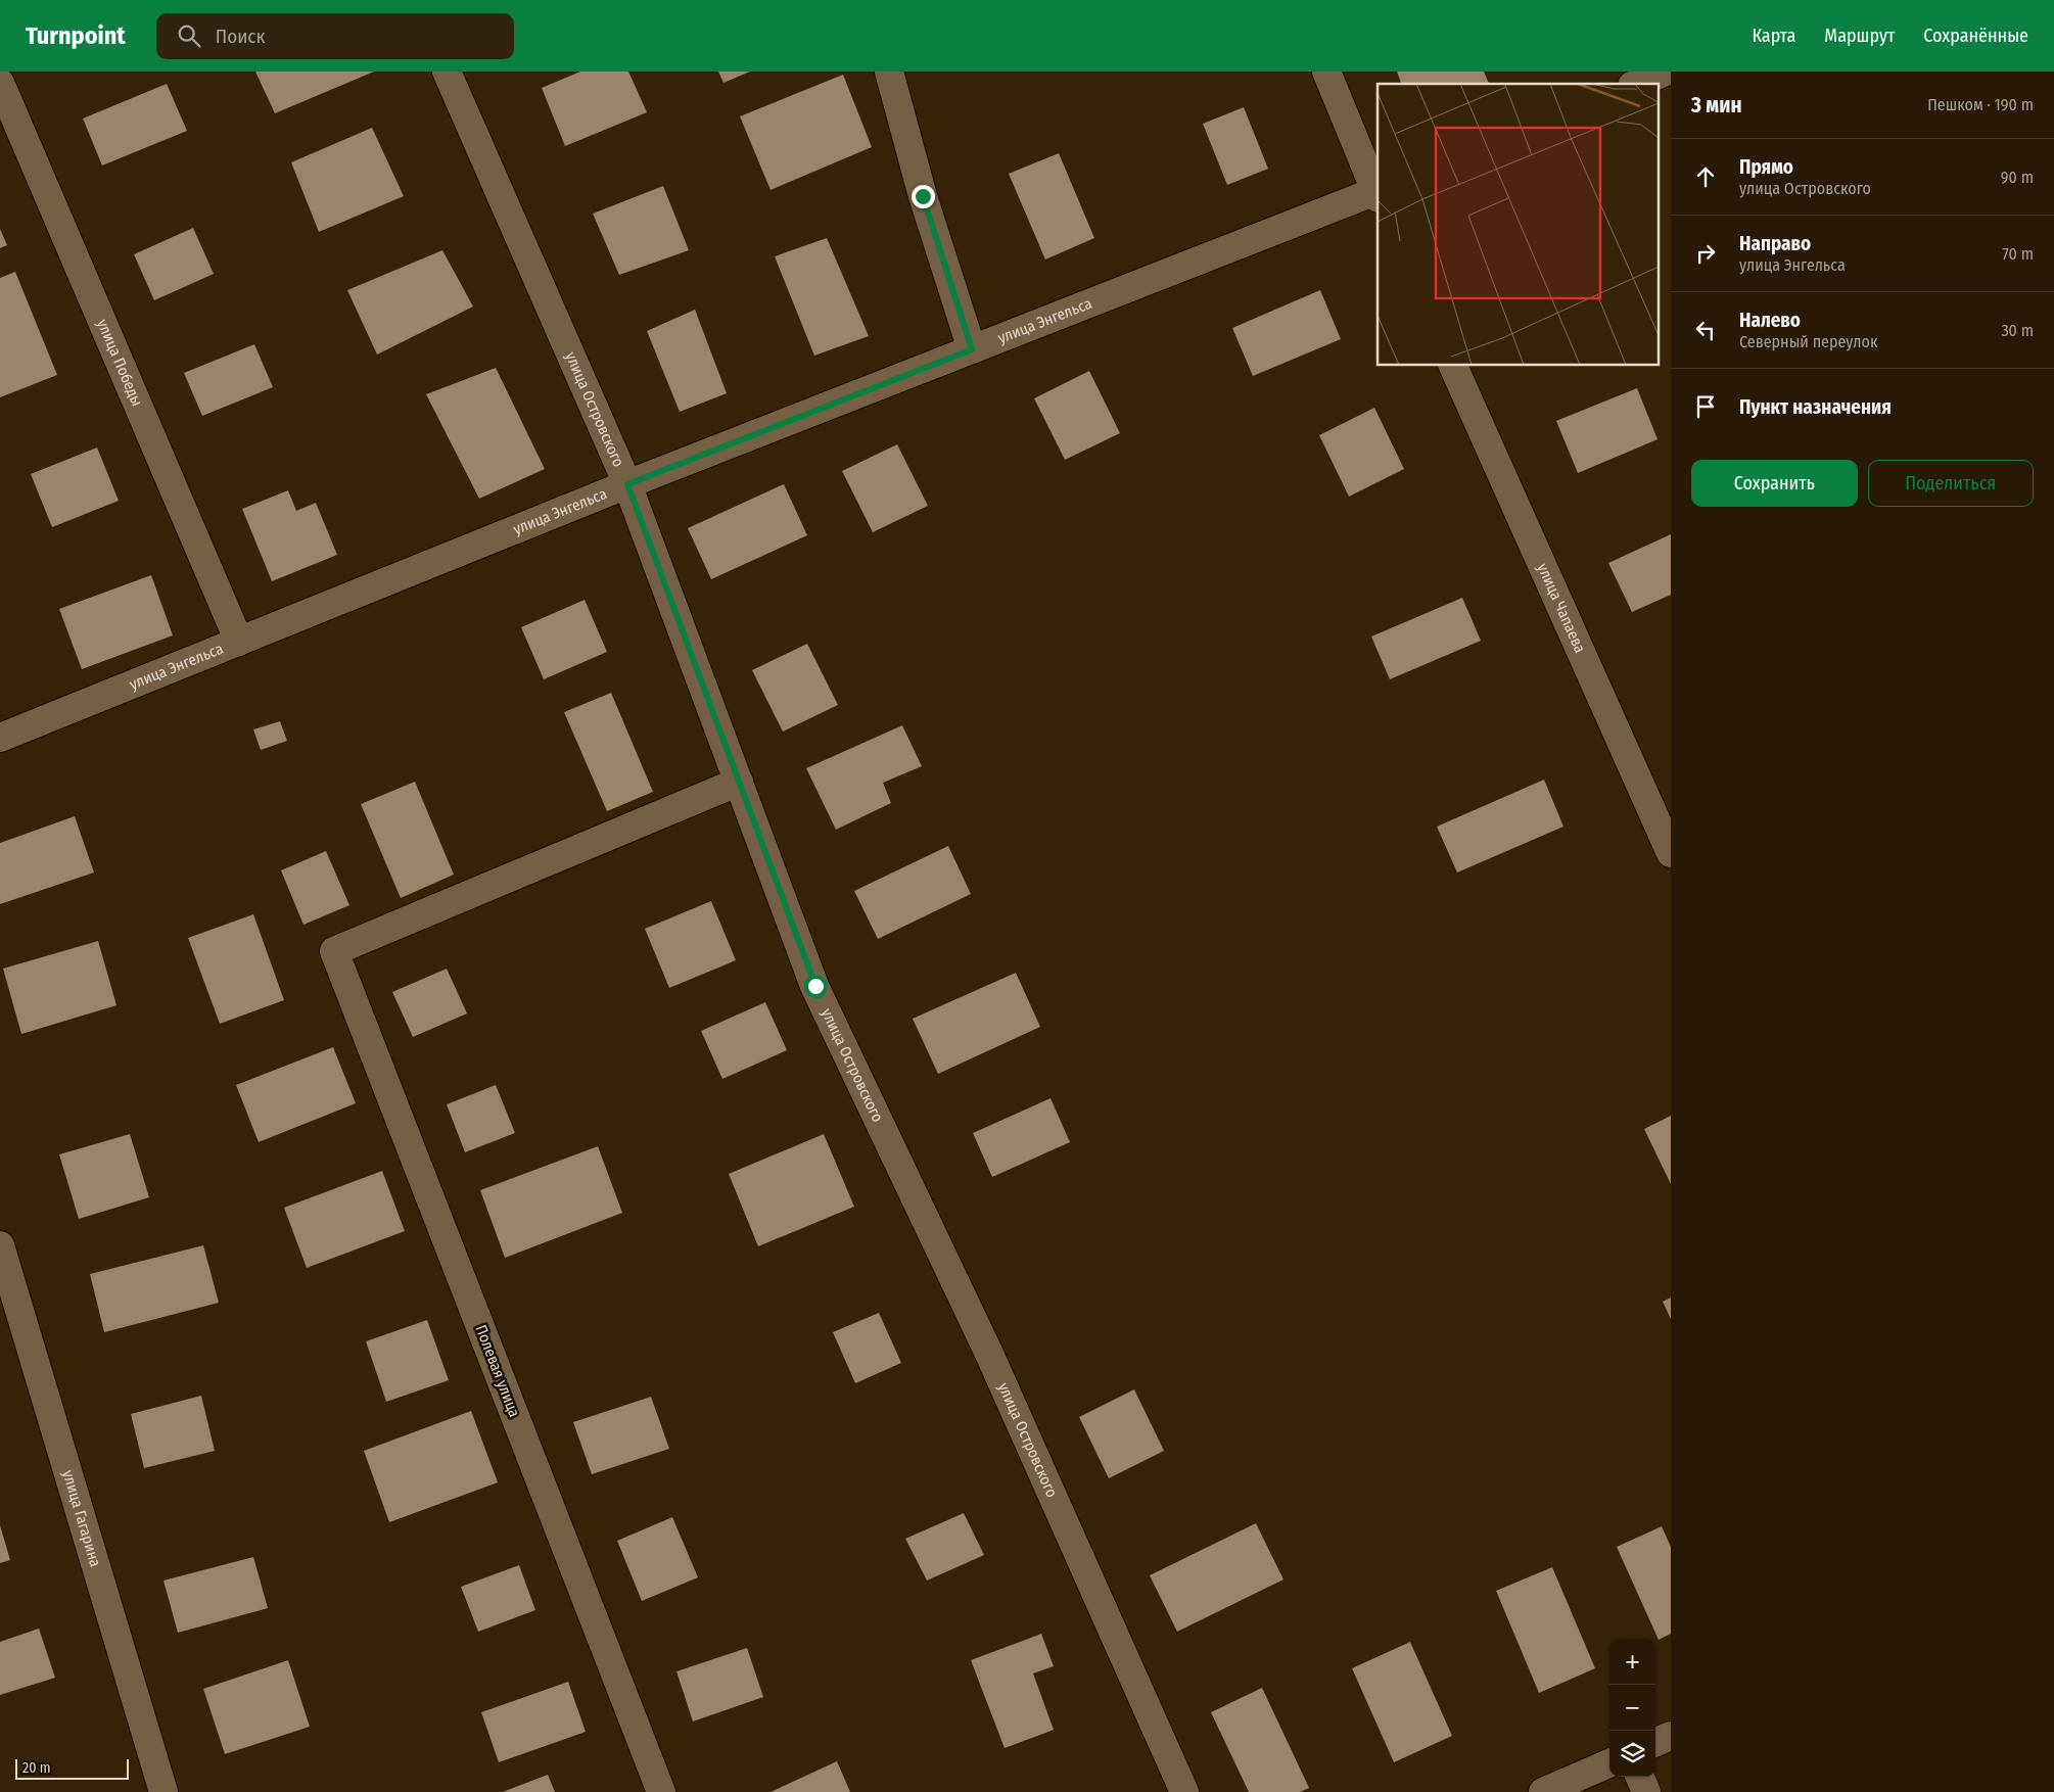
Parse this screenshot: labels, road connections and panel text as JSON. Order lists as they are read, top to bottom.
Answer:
{
  "streets": {
    "street": [
      "улица Энгельса",
      "улица Победы",
      "улица Островского",
      "улица Чапаева",
      "Полевая улица",
      "улица Гагарина"
    ]
  },
  "crossings": [
    ["улица Энгельса", "улица Победы"],
    ["улица Энгельса", "улица Островского"],
    ["улица Островского", "Полевая улица"]
  ],
  "scale_bar": "20 m",
  "page": {
    "header": "Turnpoint",
    "search": "Поиск",
    "nav": ["Карта", "Маршрут", "Сохранённые"],
    "heading": ["3 мин", "Пешком · 190 m"],
    "list": [
      ["Прямо", "улица Островского", "90 m"],
      ["Направо", "улица Энгельса", "70 m"],
      ["Налево", "Северный переулок", "30 m"],
      "Пункт назначения"
    ],
    "buttons": ["Сохранить", "Поделиться"],
    "map_buttons": ["+", "−"],
    "scale": "20 m"
  }
}
